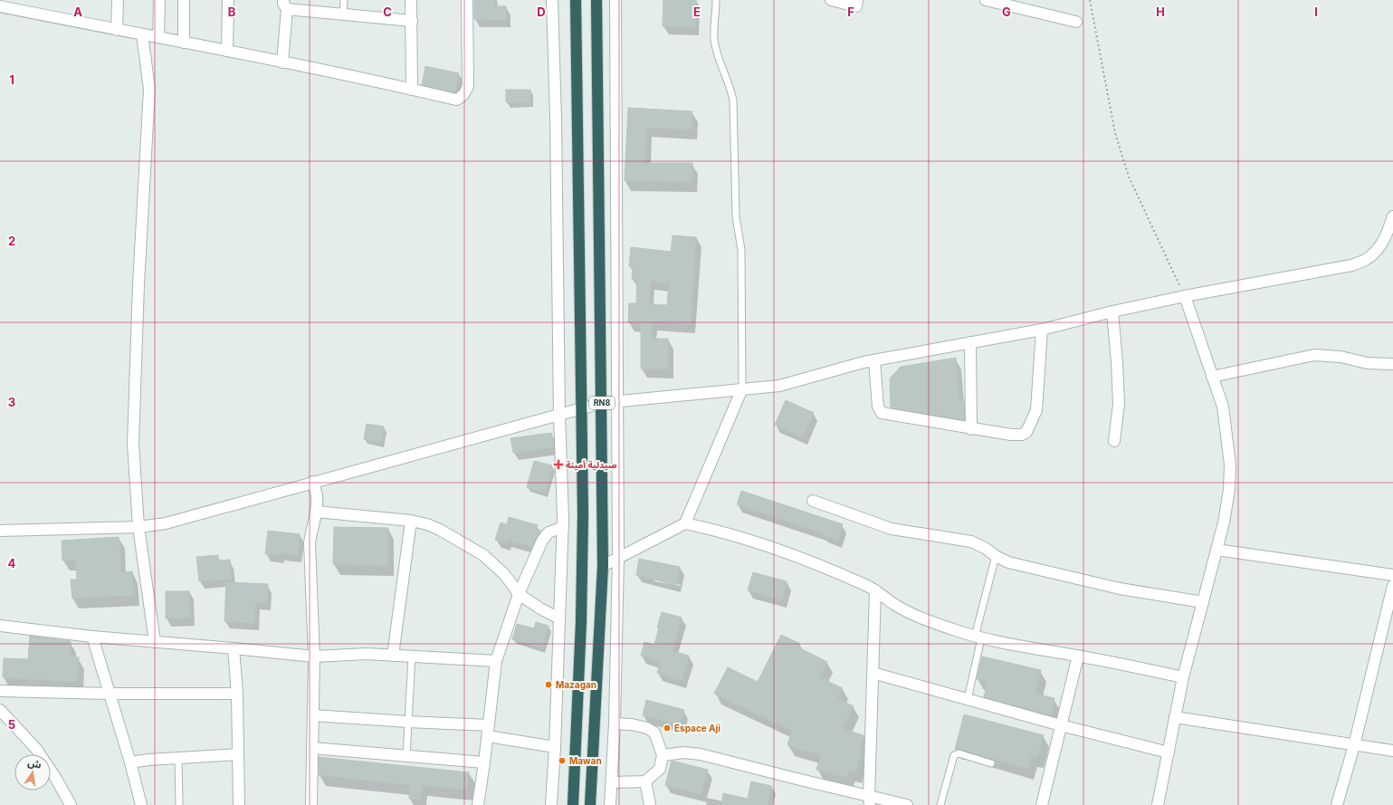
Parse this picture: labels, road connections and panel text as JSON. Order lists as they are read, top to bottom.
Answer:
{
  "streets": {
    "highway": ["RN8"]
  },
  "places": {
    "health": ["صيدلية أمينة"],
    "other": ["Mazagan", "Espace Aji", "Mawan"]
  },
  "north": "top",
  "grid": {
    "columns": [
      "A",
      "B",
      "C",
      "D",
      "E",
      "F",
      "G",
      "H",
      "I"
    ],
    "rows": [
      "1",
      "2",
      "3",
      "4",
      "5"
    ]
  }
}
